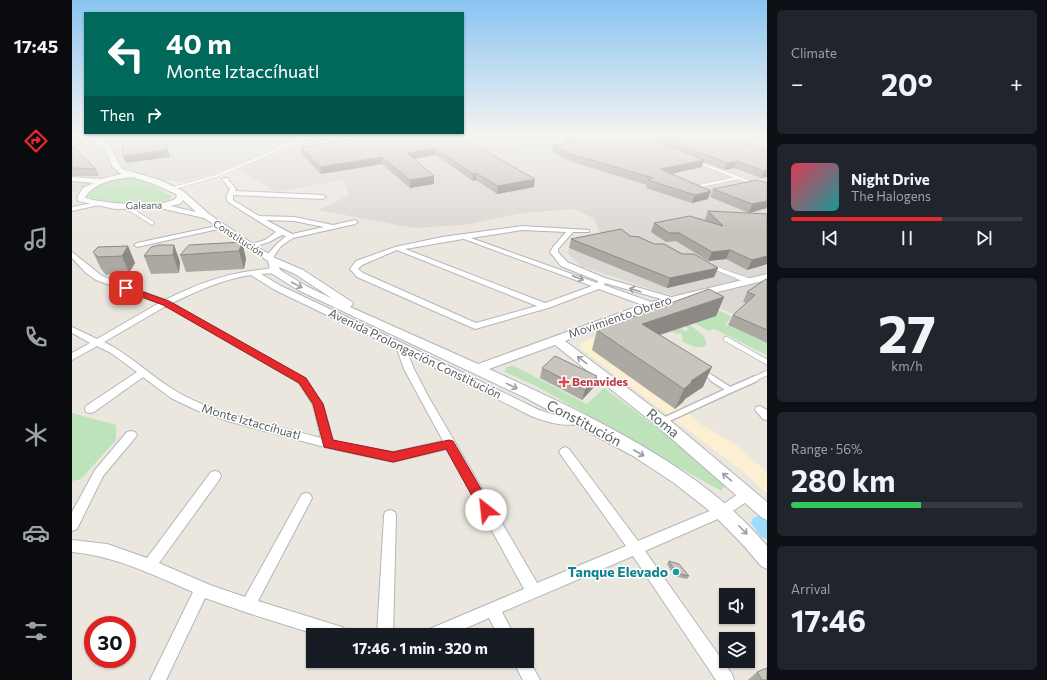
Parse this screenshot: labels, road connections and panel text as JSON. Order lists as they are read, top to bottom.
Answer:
{
  "streets": {
    "street": [
      "Galeana",
      "Constitución",
      "Movimiento Obrero",
      "Avenida Prolongación Constitución",
      "Monte Iztaccíhuatl",
      "Roma"
    ]
  },
  "crossings": [
    ["Galeana", "Constitución"],
    ["Constitución", "Movimiento Obrero"],
    ["Constitución", "Avenida Prolongación Constitución"],
    ["Movimiento Obrero", "Roma"]
  ],
  "places": {
    "health": ["Benavides"],
    "other": ["Tanque Elevado"]
  },
  "page": {
    "tabs": "17:45",
    "tile": [
      "Climate",
      ["27", "km/h"],
      ["Range · 56%", "280 km"],
      ["Arrival", "17:46"]
    ],
    "turn": ["40 m", "Monte Iztaccíhuatl"],
    "heat": ["−", "20°", "+"],
    "then": "Then",
    "song": ["Night Drive", "The Halogens"],
    "limit": "30",
    "trip": "17:46 · 1 min · 320 m"
  }
}
